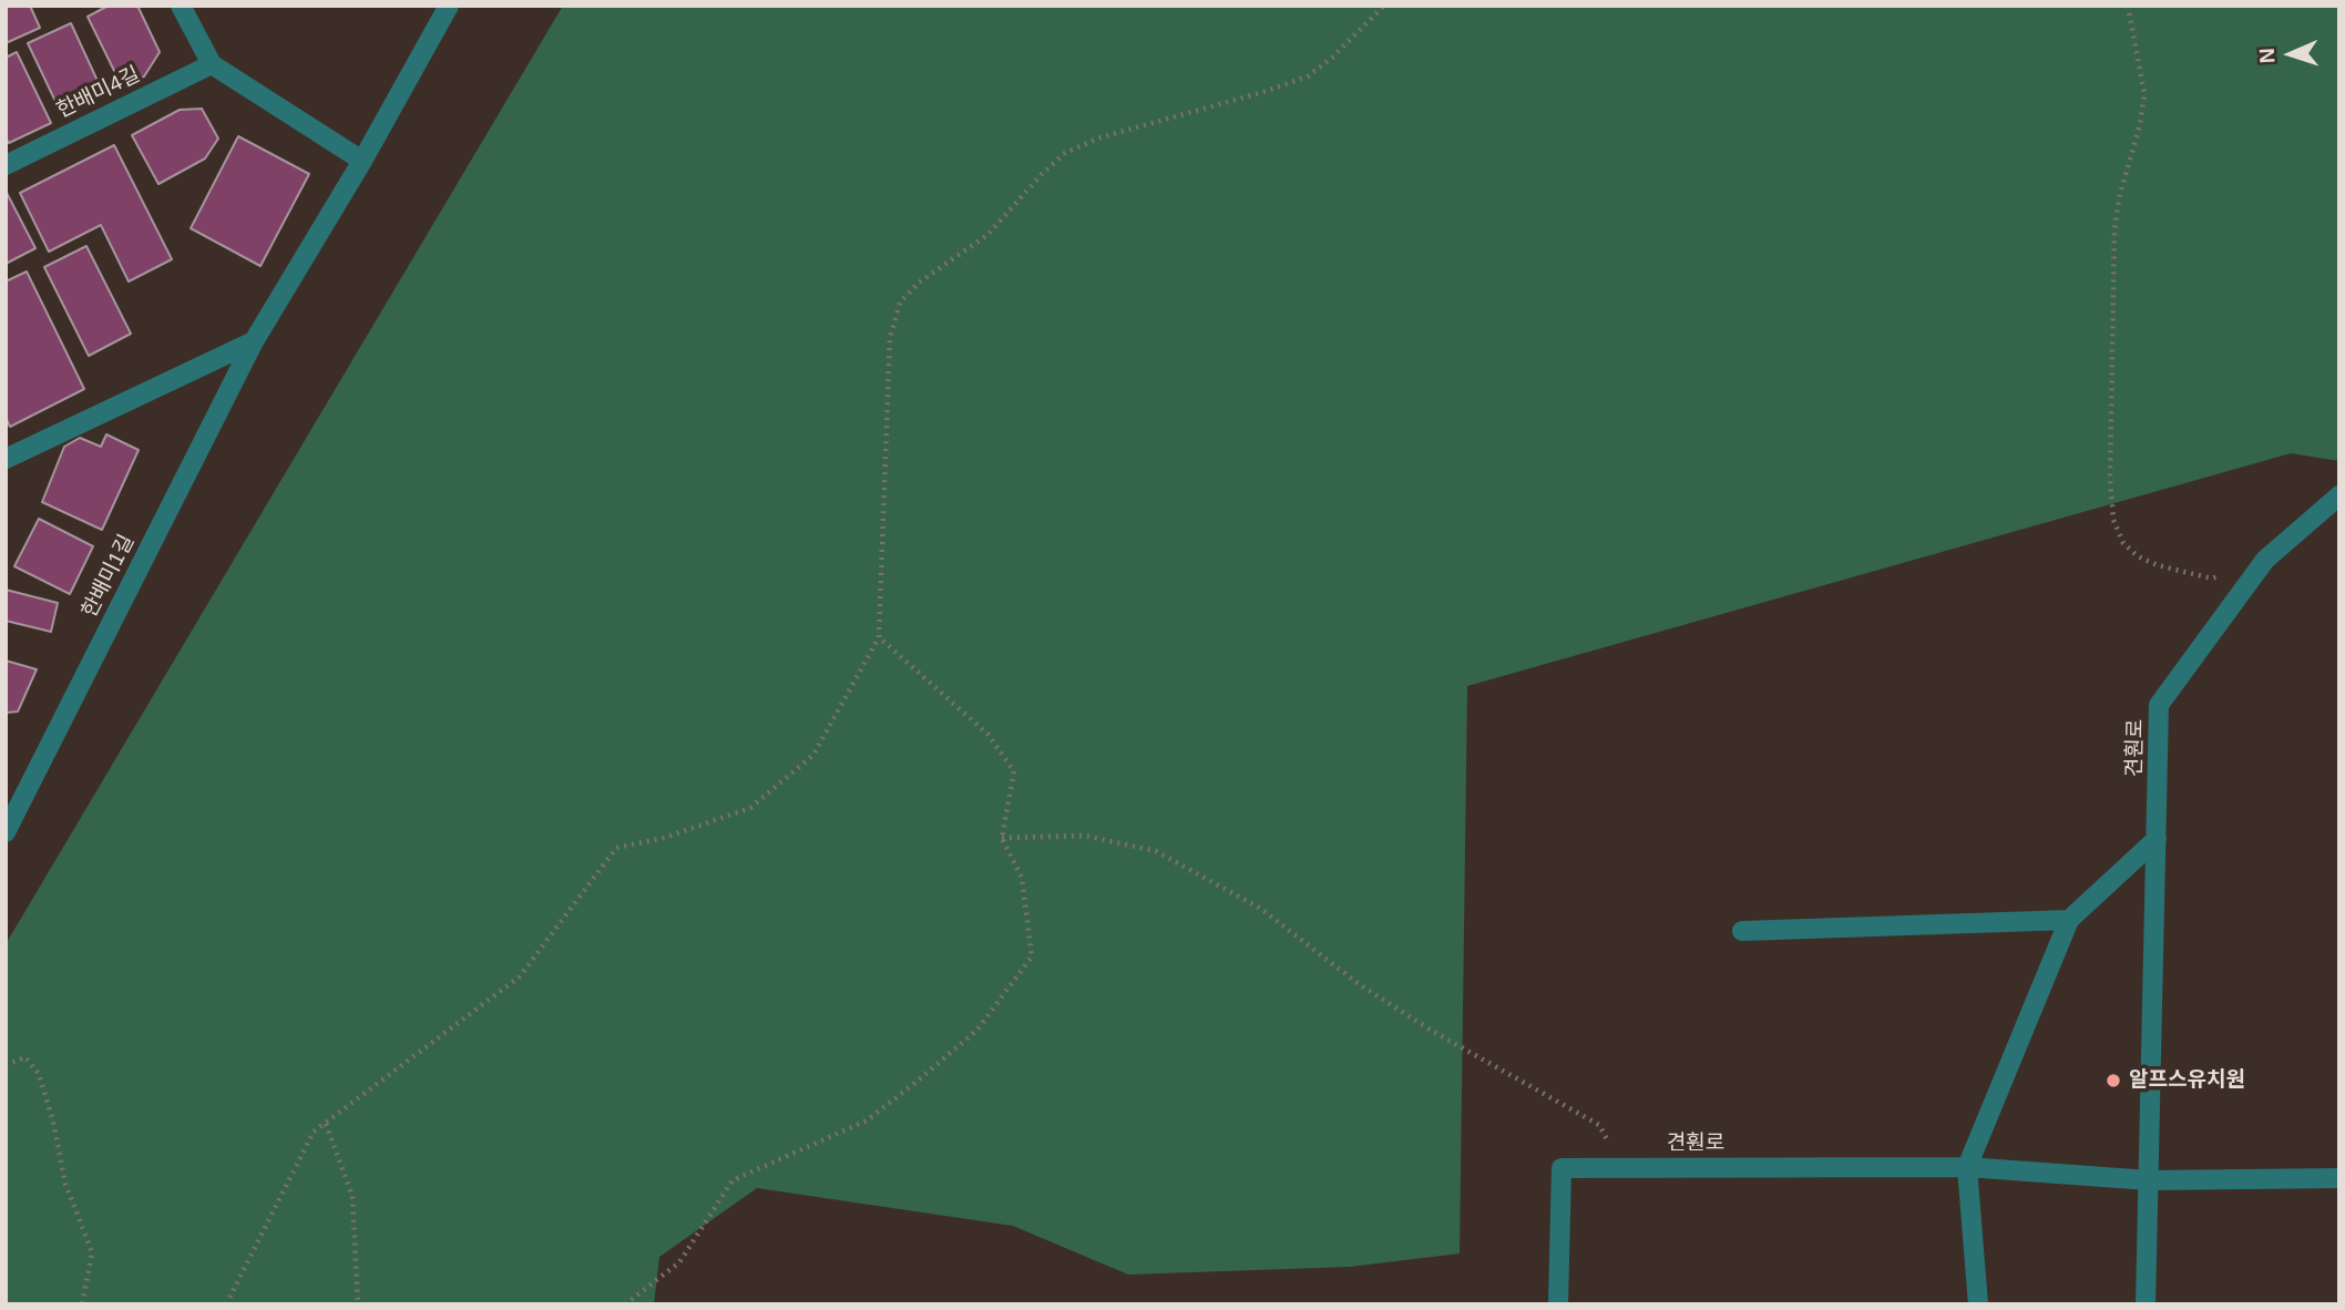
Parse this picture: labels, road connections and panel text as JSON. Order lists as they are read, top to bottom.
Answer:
{
  "streets": {
    "street": ["한배미4길", "한배미1길", "견훤로"]
  },
  "places": ["알프스유치원"],
  "north": "left"
}
